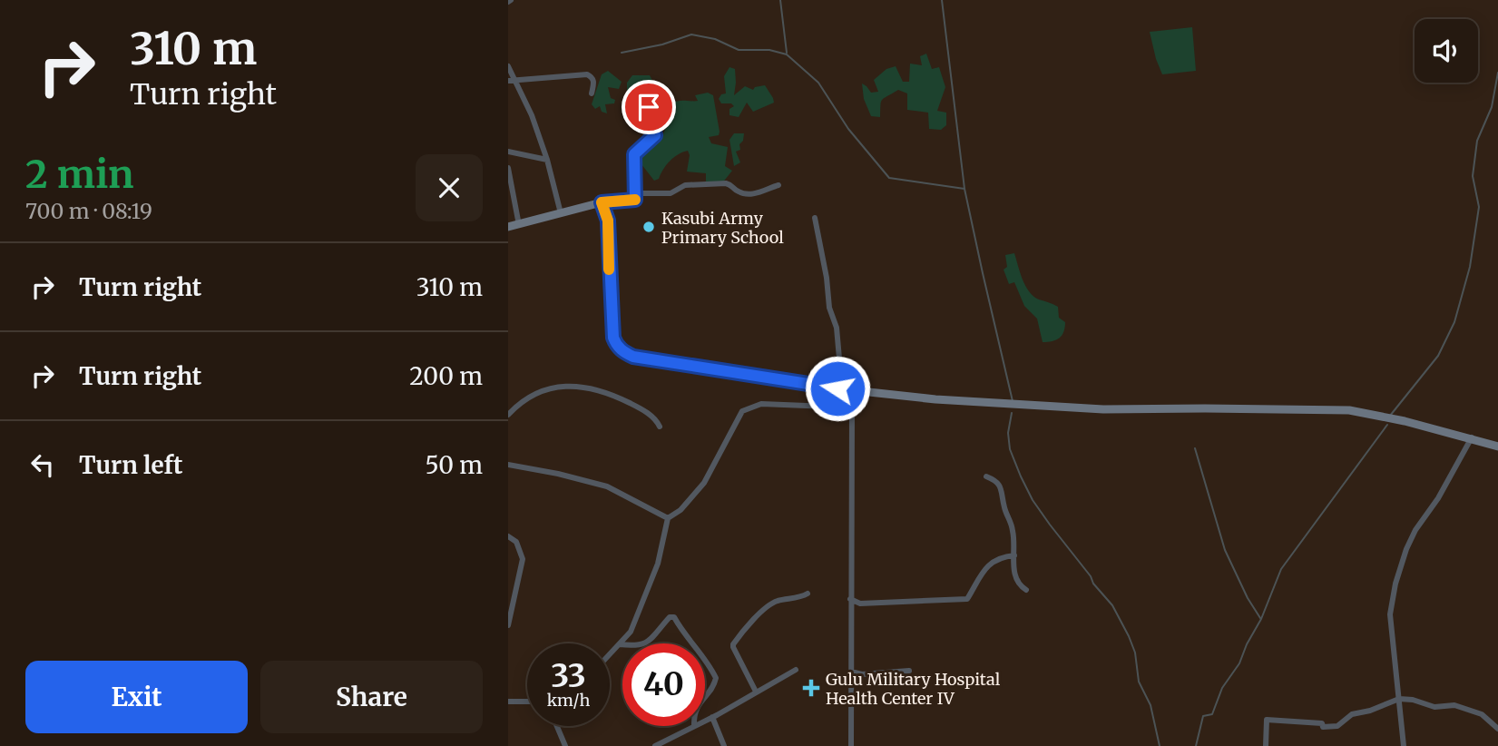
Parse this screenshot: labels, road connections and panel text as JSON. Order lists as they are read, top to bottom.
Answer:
{
  "places": {
    "other": ["Kasubi Army Primary School"],
    "health": ["Gulu Military Hospital Health Center IV"]
  },
  "page": {
    "turn": ["310 m", "Turn right"],
    "heading": ["2 min", "700 m · 08:19"],
    "list": [
      {
        "name": "Turn right",
        "value": "310 m"
      },
      {
        "name": "Turn right",
        "value": "200 m"
      },
      {
        "name": "Turn left",
        "value": "50 m"
      }
    ],
    "speed": "33 km/h",
    "limit": "40",
    "buttons": ["Exit", "Share"]
  }
}
